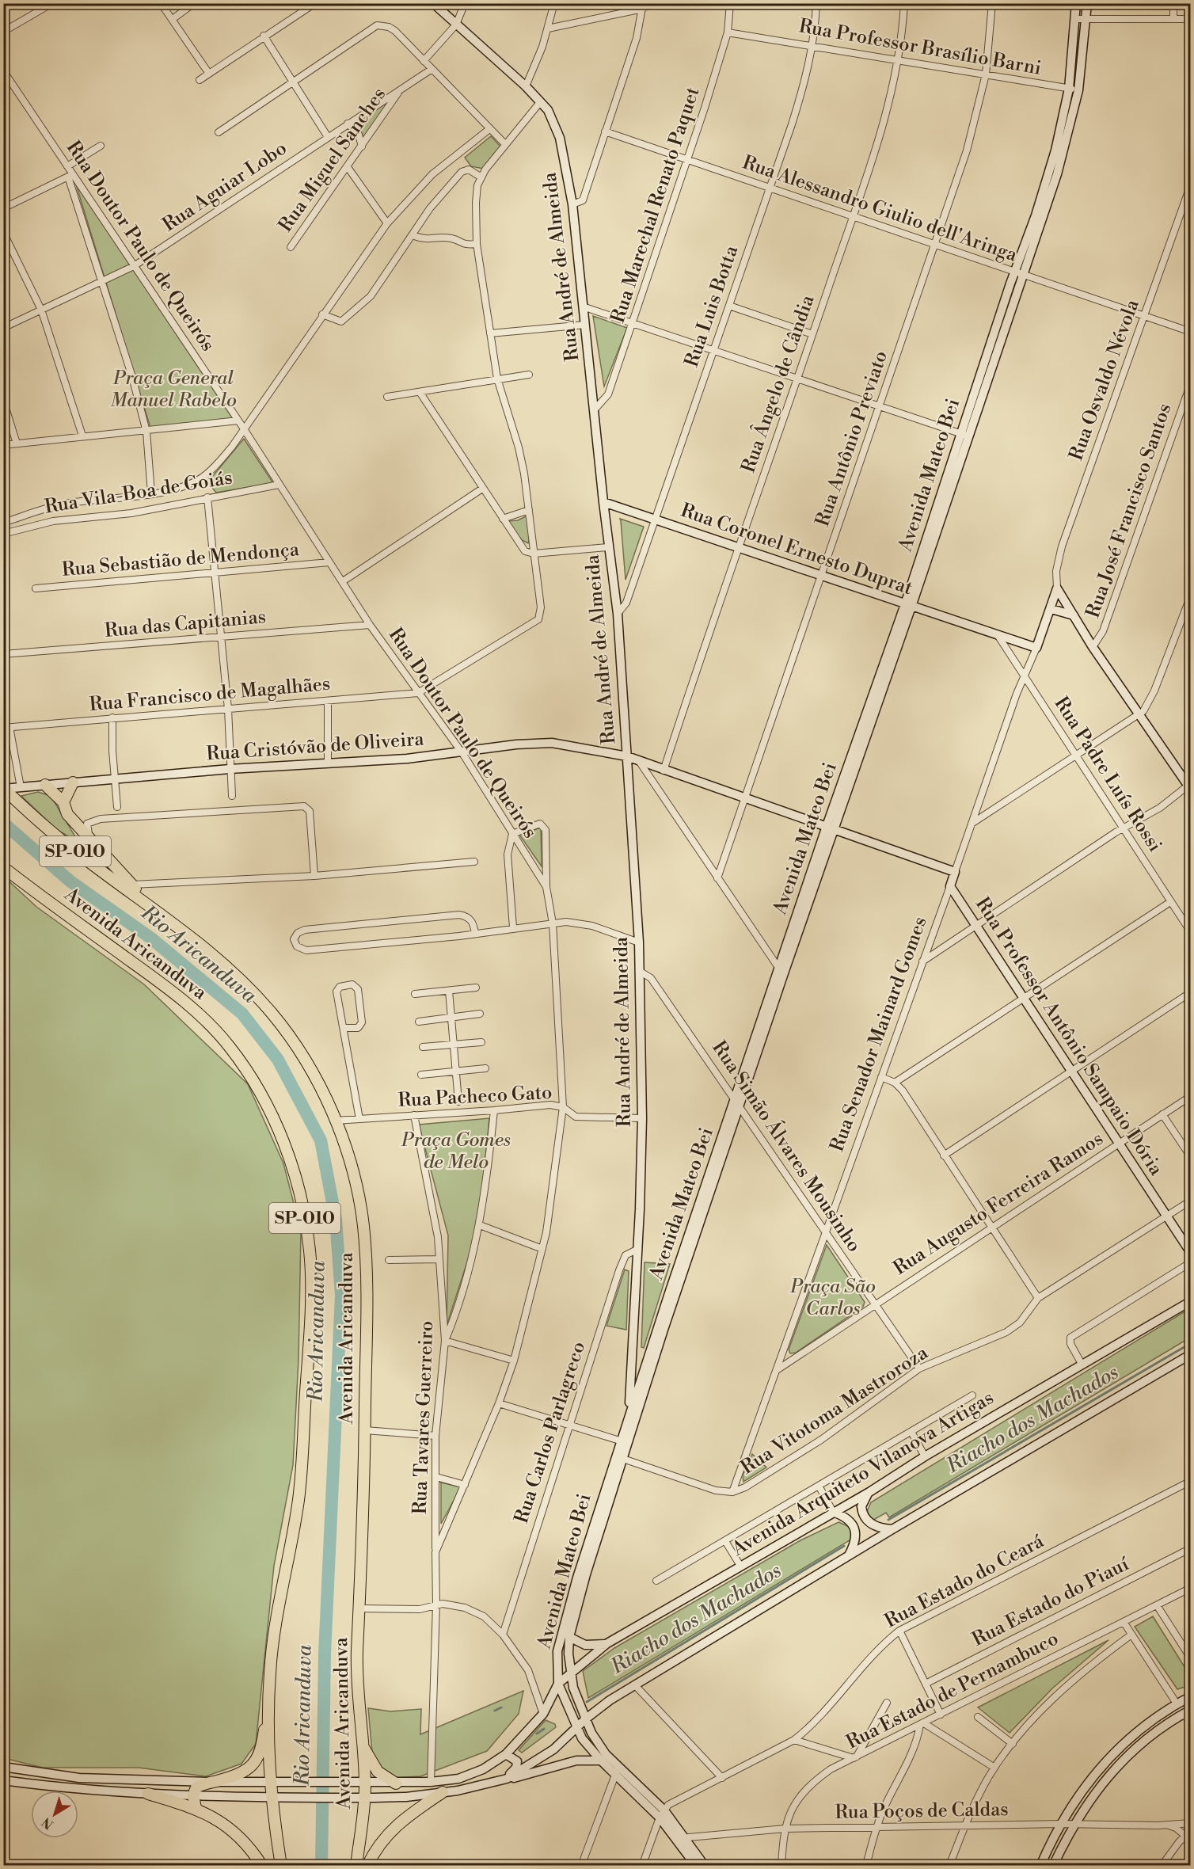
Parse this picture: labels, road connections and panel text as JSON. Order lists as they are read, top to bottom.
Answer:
{
  "streets": {
    "highway": ["SP-010", "Avenida Aricanduva"],
    "main road": [
      "Rua André de Almeida",
      "Avenida Mateo Bei",
      "Rua Coronel Ernesto Duprat",
      "Rua Cristóvão de Oliveira",
      "Rua Senador Mainard Gomes",
      "Rua Professor Antônio Sampaio Dória",
      "Avenida Arquiteto Vilanova Artigas"
    ],
    "street": [
      "Rua Professor Brasílio Barni",
      "Rua Miguel Sanches",
      "Rua Aguiar Lobo",
      "Rua Marechal Renato Paquet",
      "Rua Alessandro Giulio dell'Aringa",
      "Rua Doutor Paulo de Queirós",
      "Rua Luis Botta",
      "Rua Osvaldo Névola",
      "Rua Ângelo de Cândia",
      "Rua Antônio Previato",
      "Rua Vila-Boa de Goiás",
      "Rua José Francisco Santos",
      "Rua Sebastião de Mendonça",
      "Rua das Capitanias",
      "Rua Francisco de Magalhães",
      "Rua Padre Luís Rossi",
      "Rua Pacheco Gato",
      "Rua Simão Álvares Mousinho",
      "Rua Augusto Ferreira Ramos",
      "Rua Vitotoma Mastroroza",
      "Rua Tavares Guerreiro",
      "Rua Carlos Parlagreco",
      "Rua Estado do Ceará",
      "Rua Estado do Piauí",
      "Rua Estado de Pernambuco",
      "Rua Poços de Caldas"
    ]
  },
  "crossings": [
    ["Rua Professor Brasílio Barni", "Rua Marechal Renato Paquet"],
    ["Rua Professor Brasílio Barni", "Rua Luis Botta"],
    ["Rua Professor Brasílio Barni", "Rua Ângelo de Cândia"],
    ["Rua Professor Brasílio Barni", "Rua Antônio Previato"],
    ["Rua Professor Brasílio Barni", "Avenida Mateo Bei"],
    ["Rua Miguel Sanches", "Rua Aguiar Lobo"],
    ["Rua Aguiar Lobo", "Rua Doutor Paulo de Queirós"],
    ["Rua Marechal Renato Paquet", "Rua Alessandro Giulio dell'Aringa"],
    ["Rua Marechal Renato Paquet", "Rua André de Almeida"],
    ["Rua Alessandro Giulio dell'Aringa", "Rua Luis Botta"],
    ["Rua Alessandro Giulio dell'Aringa", "Rua Osvaldo Névola"],
    ["Rua Alessandro Giulio dell'Aringa", "Rua Ângelo de Cândia"],
    ["Rua Alessandro Giulio dell'Aringa", "Rua Antônio Previato"],
    ["Rua Alessandro Giulio dell'Aringa", "Avenida Mateo Bei"],
    ["Rua Doutor Paulo de Queirós", "Rua Vila-Boa de Goiás"],
    ["Rua Doutor Paulo de Queirós", "Rua Sebastião de Mendonça"],
    ["Rua Doutor Paulo de Queirós", "Rua das Capitanias"],
    ["Rua Doutor Paulo de Queirós", "Rua Francisco de Magalhães"],
    ["Rua Doutor Paulo de Queirós", "Rua Cristóvão de Oliveira"],
    ["Rua Doutor Paulo de Queirós", "Rua Pacheco Gato"],
    ["Rua Doutor Paulo de Queirós", "Rua Tavares Guerreiro"],
    ["Rua André de Almeida", "Rua Luis Botta"],
    ["Rua André de Almeida", "Avenida Mateo Bei"],
    ["Rua André de Almeida", "Rua Coronel Ernesto Duprat"],
    ["Rua André de Almeida", "Rua Cristóvão de Oliveira"],
    ["Rua André de Almeida", "Rua Pacheco Gato"],
    ["Rua André de Almeida", "Rua Simão Álvares Mousinho"],
    ["Rua André de Almeida", "Rua Carlos Parlagreco"],
    ["Rua Luis Botta", "Rua Coronel Ernesto Duprat"],
    ["Rua Osvaldo Névola", "Rua Senador Mainard Gomes"],
    ["Rua Ângelo de Cândia", "Rua Coronel Ernesto Duprat"],
    ["Rua Ângelo de Cândia", "Rua Cristóvão de Oliveira"],
    ["Rua Antônio Previato", "Rua Coronel Ernesto Duprat"],
    ["Rua Antônio Previato", "Rua Cristóvão de Oliveira"],
    ["Avenida Mateo Bei", "Rua Coronel Ernesto Duprat"],
    ["Avenida Mateo Bei", "Rua Cristóvão de Oliveira"],
    ["Avenida Mateo Bei", "Rua Simão Álvares Mousinho"],
    ["Avenida Mateo Bei", "Avenida Arquiteto Vilanova Artigas"],
    ["Rua Coronel Ernesto Duprat", "Rua Padre Luís Rossi"],
    ["Rua Cristóvão de Oliveira", "Avenida Aricanduva"],
    ["Rua Cristóvão de Oliveira", "Rua Senador Mainard Gomes"],
    ["Rua Padre Luís Rossi", "Rua Senador Mainard Gomes"],
    ["Avenida Aricanduva", "Rua Pacheco Gato"],
    ["Rua Senador Mainard Gomes", "Rua Professor Antônio Sampaio Dória"],
    ["Rua Senador Mainard Gomes", "Rua Simão Álvares Mousinho"],
    ["Rua Senador Mainard Gomes", "Rua Augusto Ferreira Ramos"],
    ["Rua Senador Mainard Gomes", "Rua Vitotoma Mastroroza"],
    ["Rua Professor Antônio Sampaio Dória", "Rua Augusto Ferreira Ramos"],
    ["Rua Professor Antônio Sampaio Dória", "Rua Vitotoma Mastroroza"],
    ["Rua Pacheco Gato", "Rua Tavares Guerreiro"],
    ["Rua Simão Álvares Mousinho", "Rua Augusto Ferreira Ramos"],
    ["Rua Simão Álvares Mousinho", "Rua Vitotoma Mastroroza"],
    ["Rua Estado de Pernambuco", "Rua Poços de Caldas"]
  ],
  "water": ["Rio Aricanduva", "Riacho dos Machados"],
  "parks": ["Praça General Manuel Rabelo", "Praça Gomes de Melo", "Praça São Carlos"],
  "north": "bottom left"
}
